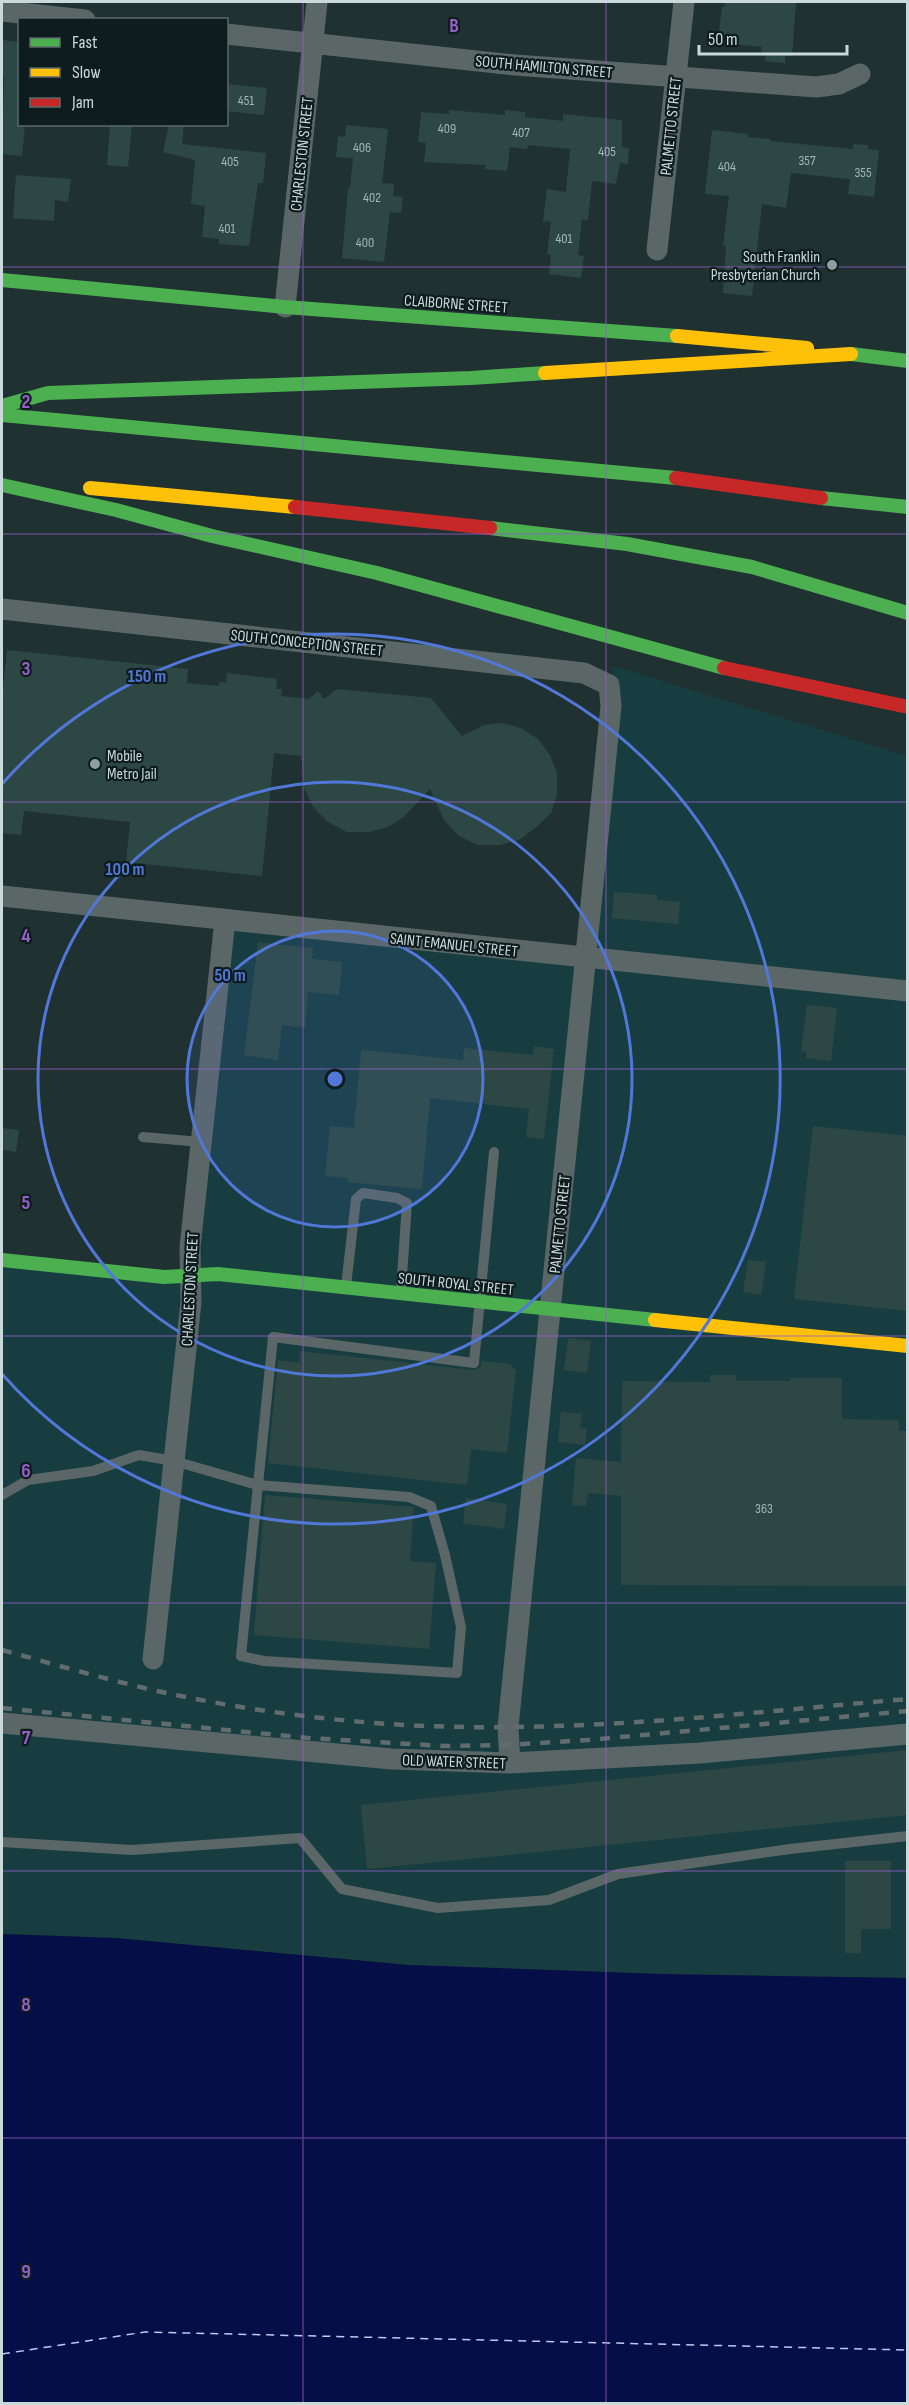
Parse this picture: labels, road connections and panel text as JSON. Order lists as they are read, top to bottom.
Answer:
{
  "streets": {
    "main road": ["CLAIBORNE STREET", "SOUTH ROYAL STREET"],
    "street": [
      "SOUTH HAMILTON STREET",
      "PALMETTO STREET",
      "CHARLESTON STREET",
      "SOUTH CONCEPTION STREET",
      "SAINT EMANUEL STREET",
      "OLD WATER STREET"
    ]
  },
  "crossings": [
    ["SOUTH HAMILTON STREET", "PALMETTO STREET"],
    ["SOUTH HAMILTON STREET", "CHARLESTON STREET"],
    ["PALMETTO STREET", "SOUTH CONCEPTION STREET"],
    ["PALMETTO STREET", "SAINT EMANUEL STREET"],
    ["PALMETTO STREET", "SOUTH ROYAL STREET"],
    ["PALMETTO STREET", "OLD WATER STREET"],
    ["CHARLESTON STREET", "CLAIBORNE STREET"],
    ["CHARLESTON STREET", "SAINT EMANUEL STREET"],
    ["CHARLESTON STREET", "SOUTH ROYAL STREET"]
  ],
  "places": ["South Franklin Presbyterian Church", "Mobile Metro Jail"],
  "house_numbers": [
    "451",
    "409",
    "407",
    "406",
    "405",
    "357",
    "405",
    "404",
    "355",
    "402",
    "401",
    "401",
    "400",
    "363"
  ],
  "legend": ["Fast", "Slow", "Jam"],
  "scale_bar": "50 m",
  "grid": {
    "columns": ["B"],
    "rows": [
      "2",
      "3",
      "4",
      "5",
      "6",
      "7",
      "8",
      "9"
    ]
  },
  "rings": ["150 m", "100 m", "50 m"]
}
